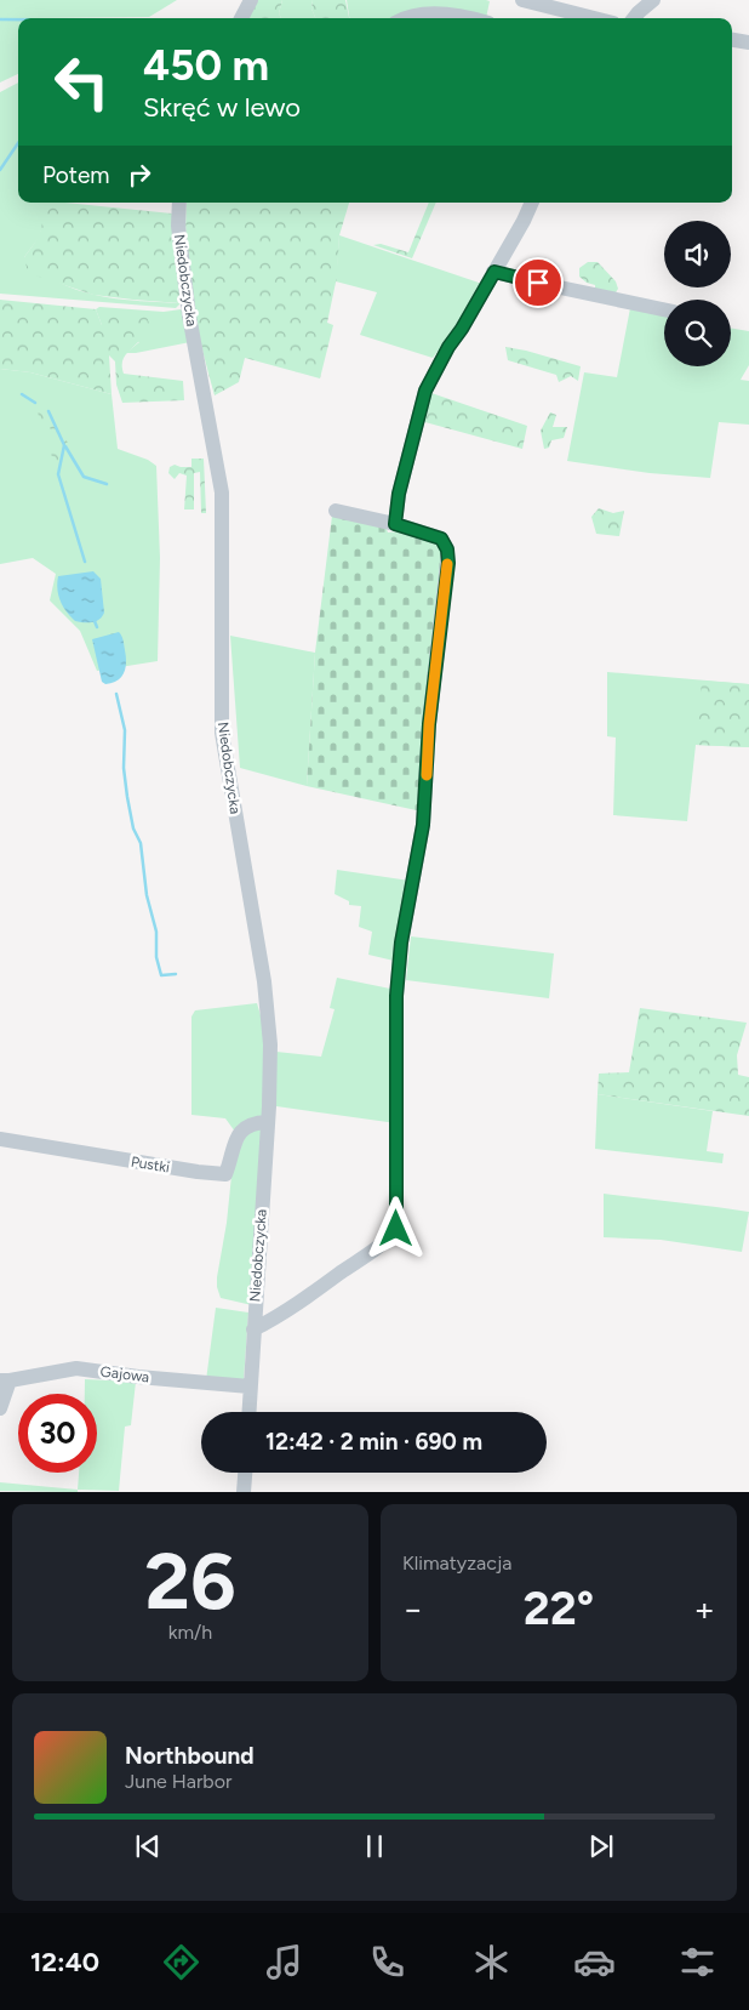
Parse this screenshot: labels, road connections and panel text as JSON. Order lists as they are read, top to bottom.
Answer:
{
  "streets": {
    "street": ["Niedobczycka", "Pustki", "Gajowa"]
  },
  "crossings": [
    ["Niedobczycka", "Pustki"],
    ["Niedobczycka", "Gajowa"]
  ],
  "page": {
    "turn": ["450 m", "Skręć w lewo"],
    "then": "Potem",
    "limit": "30",
    "trip": "12:42 · 2 min · 690 m",
    "tile": [
      ["26", "km/h"],
      "Klimatyzacja"
    ],
    "heat": ["−", "22°", "+"],
    "song": ["Northbound", "June Harbor"],
    "tabs": "12:40"
  }
}
